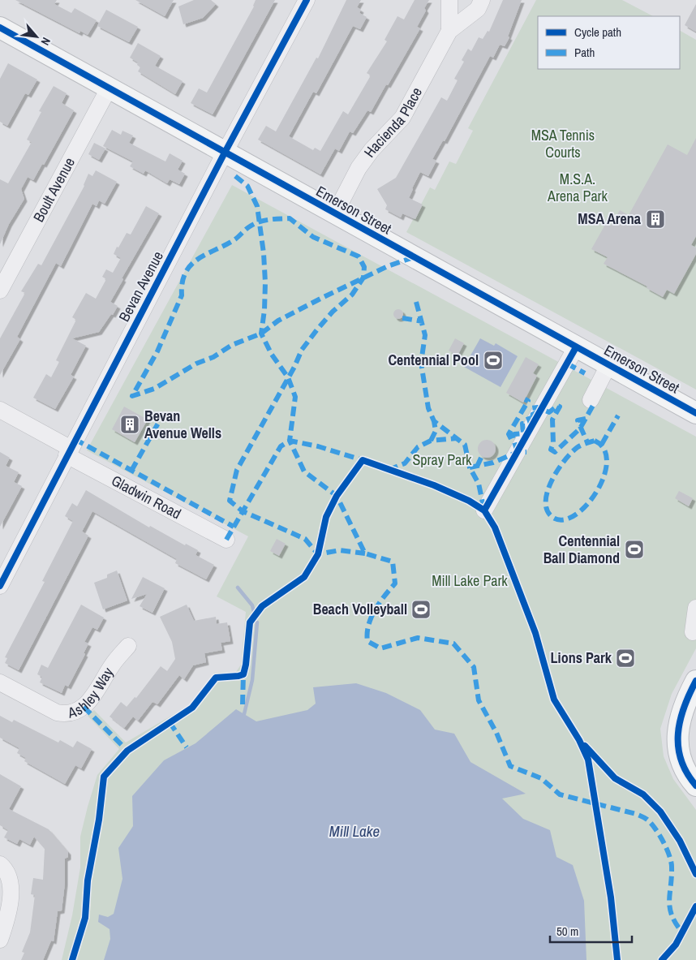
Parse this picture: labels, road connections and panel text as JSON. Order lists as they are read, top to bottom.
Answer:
{
  "streets": {
    "main road": ["Emerson Street"],
    "street": [
      "Hacienda Place",
      "Boult Avenue",
      "Bevan Avenue",
      "Gladwin Road",
      "Ashley Way"
    ]
  },
  "crossings": [
    ["Hacienda Place", "Emerson Street"],
    ["Boult Avenue", "Emerson Street"],
    ["Emerson Street", "Bevan Avenue"],
    ["Bevan Avenue", "Gladwin Road"]
  ],
  "water": ["Mill Lake"],
  "parks": [
    "MSA Tennis Courts",
    "M.S.A. Arena Park",
    "Spray Park",
    "Mill Lake Park"
  ],
  "places": {
    "building": ["MSA Arena", "Bevan Avenue Wells"],
    "sports": [
      "Centennial Pool",
      "Centennial Ball Diamond",
      "Beach Volleyball",
      "Lions Park"
    ]
  },
  "legend": ["Cycle path", "Path"],
  "scale_bar": "50 m",
  "north": "bottom right"
}
